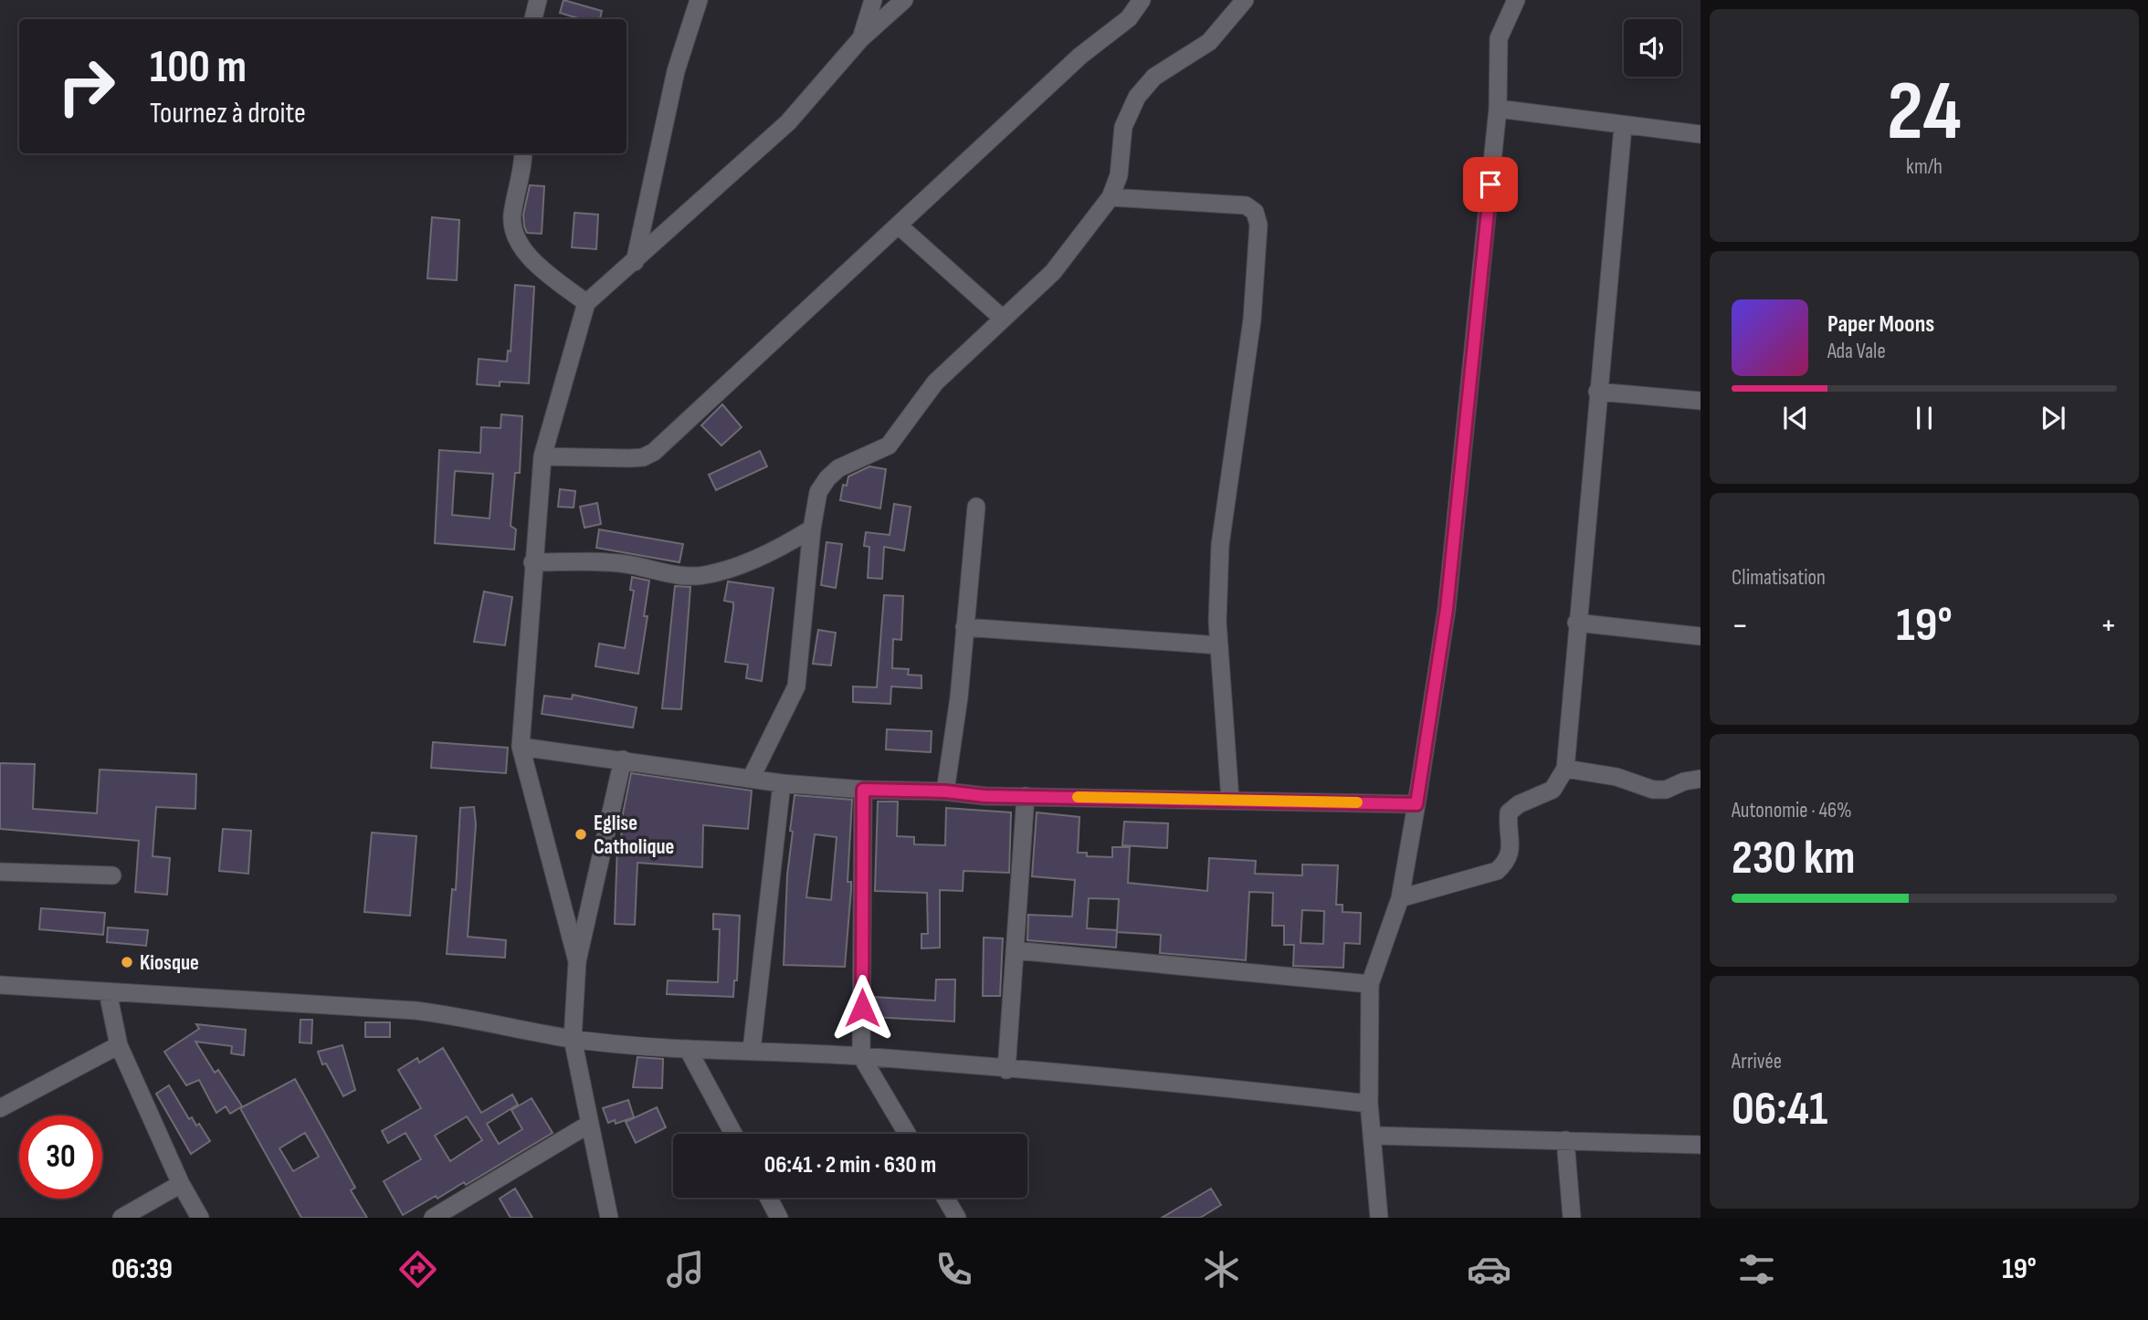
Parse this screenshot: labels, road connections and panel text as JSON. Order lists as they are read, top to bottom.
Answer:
{
  "places": ["Eglise Catholique", "Kiosque"],
  "page": {
    "tile": [
      ["24", "km/h"],
      "Climatisation",
      ["Autonomie · 46%", "230 km"],
      ["Arrivée", "06:41"]
    ],
    "turn": ["100 m", "Tournez à droite"],
    "song": ["Paper Moons", "Ada Vale"],
    "heat": ["−", "19°", "+"],
    "limit": "30",
    "trip": "06:41 · 2 min · 630 m",
    "tabs": ["06:39", "19°"]
  }
}
